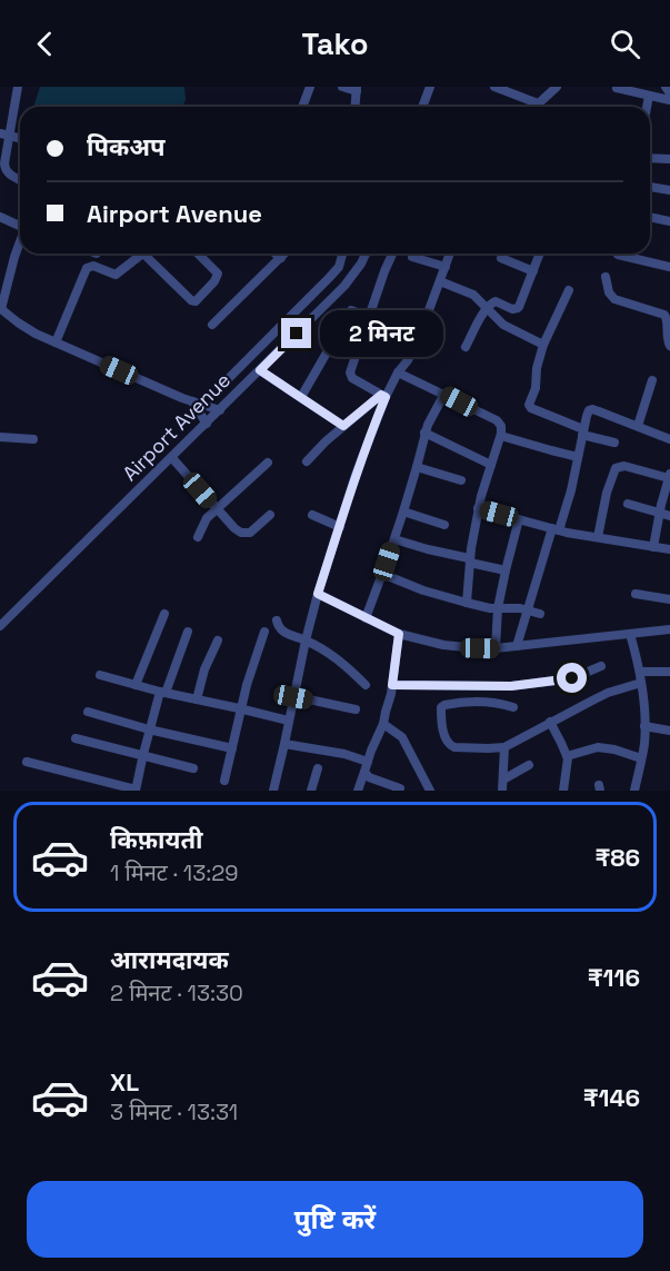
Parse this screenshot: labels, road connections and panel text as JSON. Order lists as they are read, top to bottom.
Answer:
{
  "streets": {
    "street": ["Airport Avenue"]
  },
  "page": {
    "header": "Tako",
    "banner": ["पिकअप", "Airport Avenue"],
    "bubble": "2 मिनट",
    "list": [
      {
        "name": "किफ़ायती",
        "note": "1 मिनट · 13:29",
        "value": "₹86"
      },
      {
        "name": "आरामदायक",
        "note": "2 मिनट · 13:30",
        "value": "₹116"
      },
      {
        "name": "XL",
        "note": "3 मिनट · 13:31",
        "value": "₹146"
      }
    ],
    "buttons": "पुष्टि करें"
  }
}
